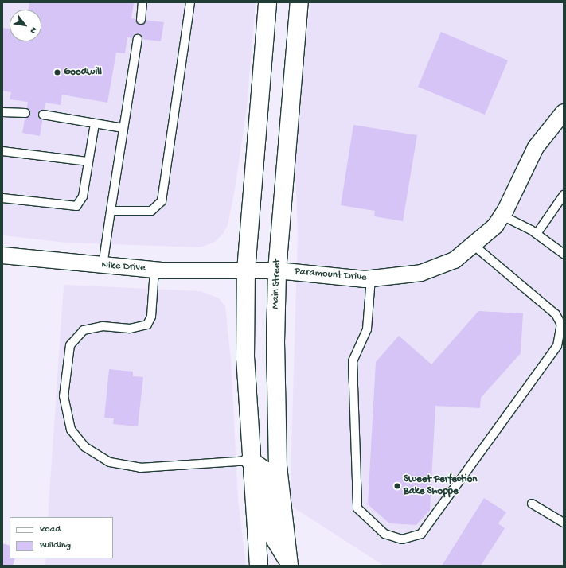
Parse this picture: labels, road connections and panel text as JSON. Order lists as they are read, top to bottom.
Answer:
{
  "streets": {
    "main road": ["Main Street"],
    "street": ["Nike Drive", "Paramount Drive"]
  },
  "crossings": [
    ["Nike Drive", "Paramount Drive"],
    ["Paramount Drive", "Main Street"]
  ],
  "places": ["Goodwill", "Sweet Perfection Bake Shoppe"],
  "legend": ["Road", "Building"],
  "north": "bottom right"
}
